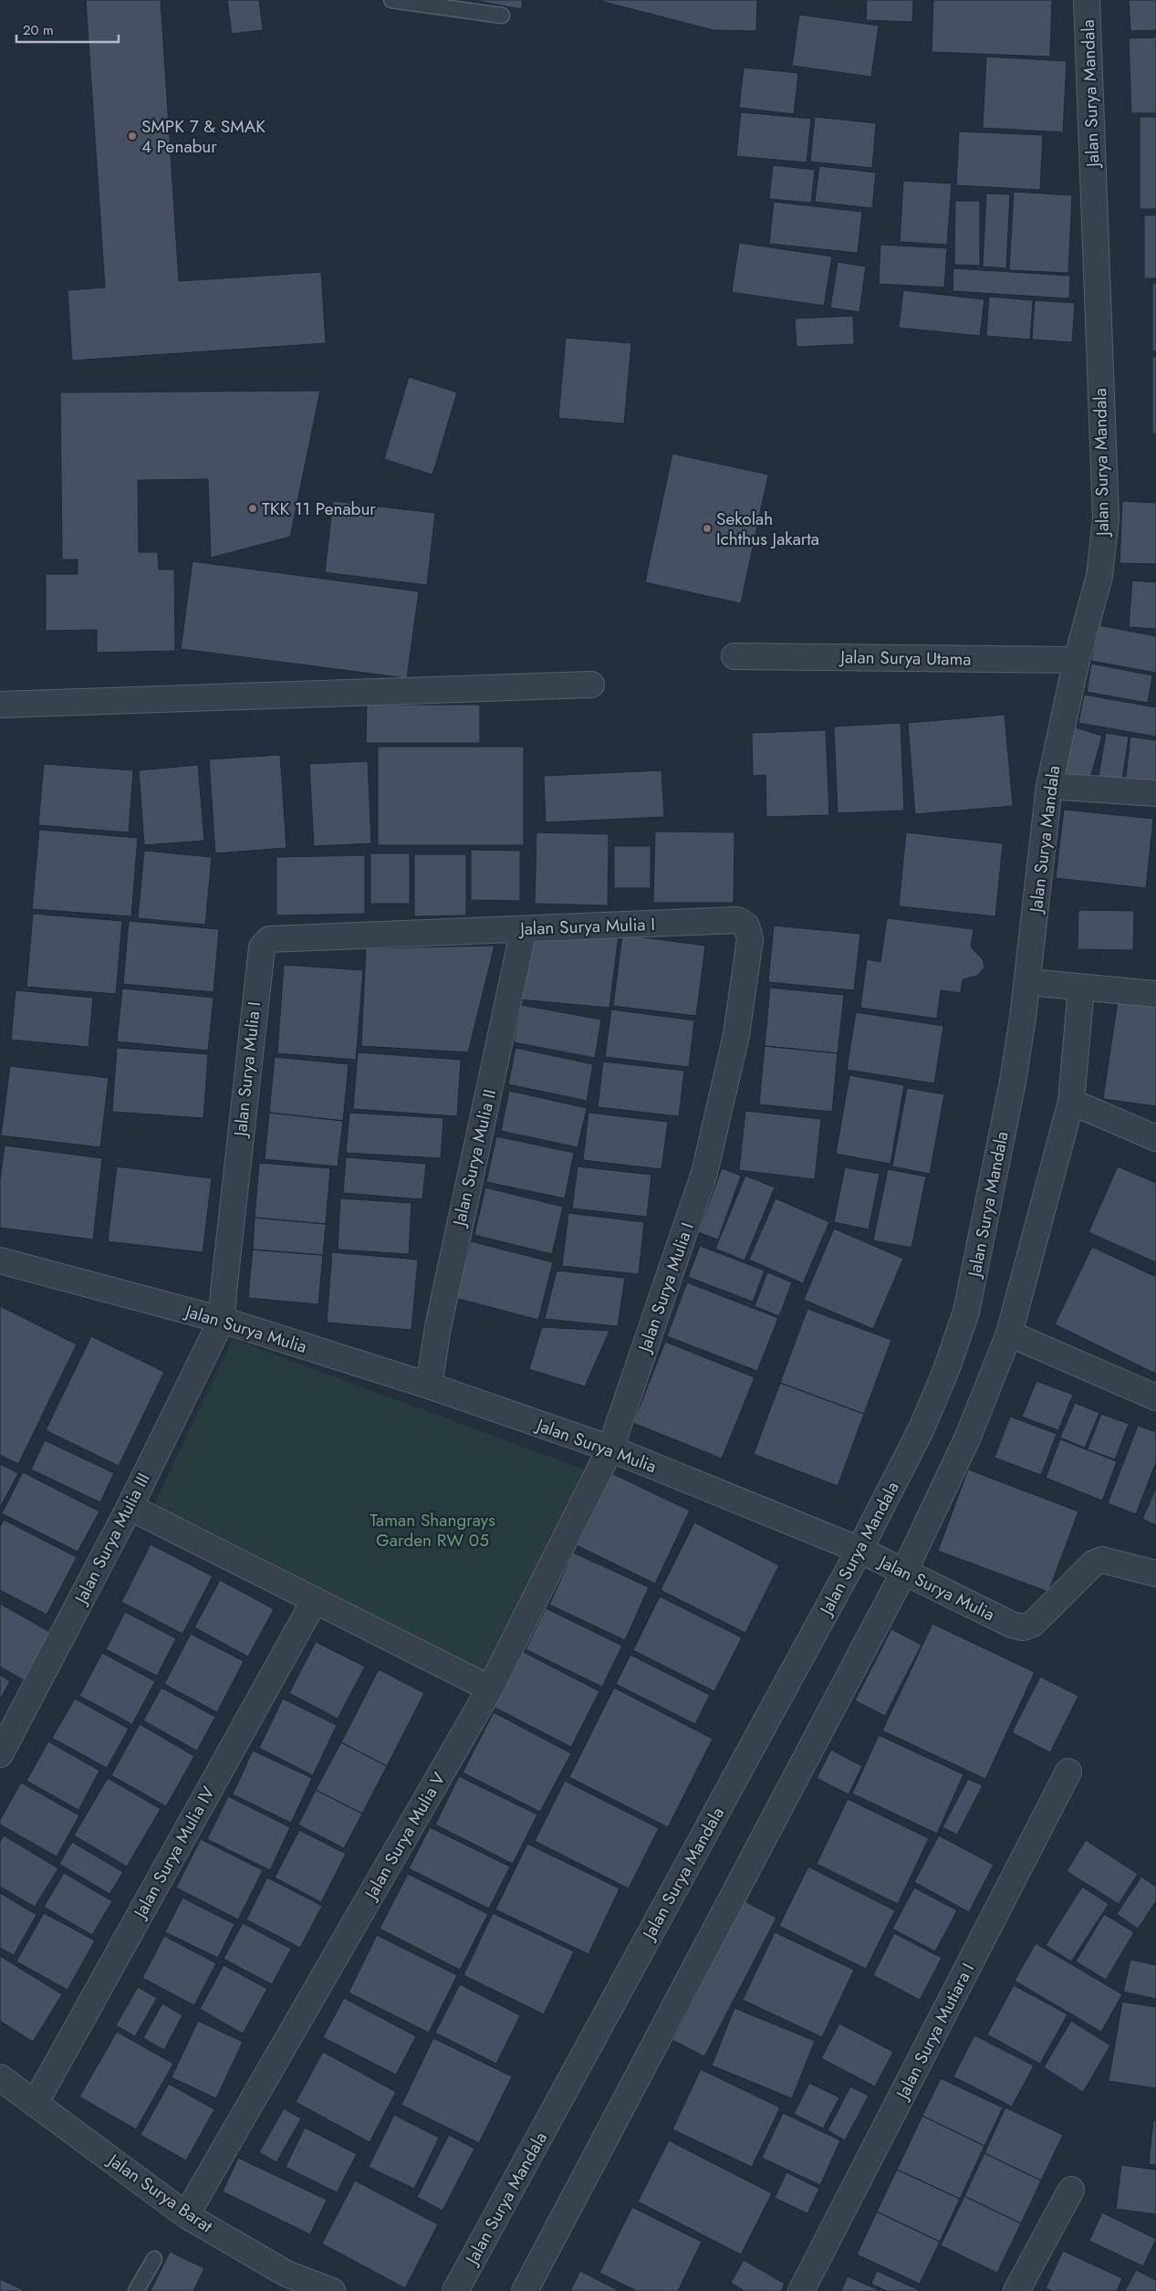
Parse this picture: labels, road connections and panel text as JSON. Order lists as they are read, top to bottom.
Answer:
{
  "streets": {
    "street": [
      "Jalan Surya Mandala",
      "Jalan Surya Utama",
      "Jalan Surya Mulia I",
      "Jalan Surya Mulia II",
      "Jalan Surya Mulia",
      "Jalan Surya Mulia III",
      "Jalan Surya Mulia V",
      "Jalan Surya Mulia IV",
      "Jalan Surya Mutiara I",
      "Jalan Surya Barat"
    ]
  },
  "crossings": [
    ["Jalan Surya Mandala", "Jalan Surya Utama"],
    ["Jalan Surya Mandala", "Jalan Surya Mulia"],
    ["Jalan Surya Mulia I", "Jalan Surya Mulia II"],
    ["Jalan Surya Mulia I", "Jalan Surya Mulia"],
    ["Jalan Surya Mulia I", "Jalan Surya Mulia III"],
    ["Jalan Surya Mulia I", "Jalan Surya Mulia V"],
    ["Jalan Surya Mulia II", "Jalan Surya Mulia"],
    ["Jalan Surya Mulia", "Jalan Surya Mulia III"],
    ["Jalan Surya Mulia", "Jalan Surya Mulia V"],
    ["Jalan Surya Mulia V", "Jalan Surya Barat"],
    ["Jalan Surya Mulia IV", "Jalan Surya Barat"]
  ],
  "parks": ["Taman Shangrays Garden RW 05"],
  "places": ["SMPK 7 & SMAK 4 Penabur", "TKK 11 Penabur", "Sekolah Ichthus Jakarta"],
  "scale_bar": "20 m"
}
